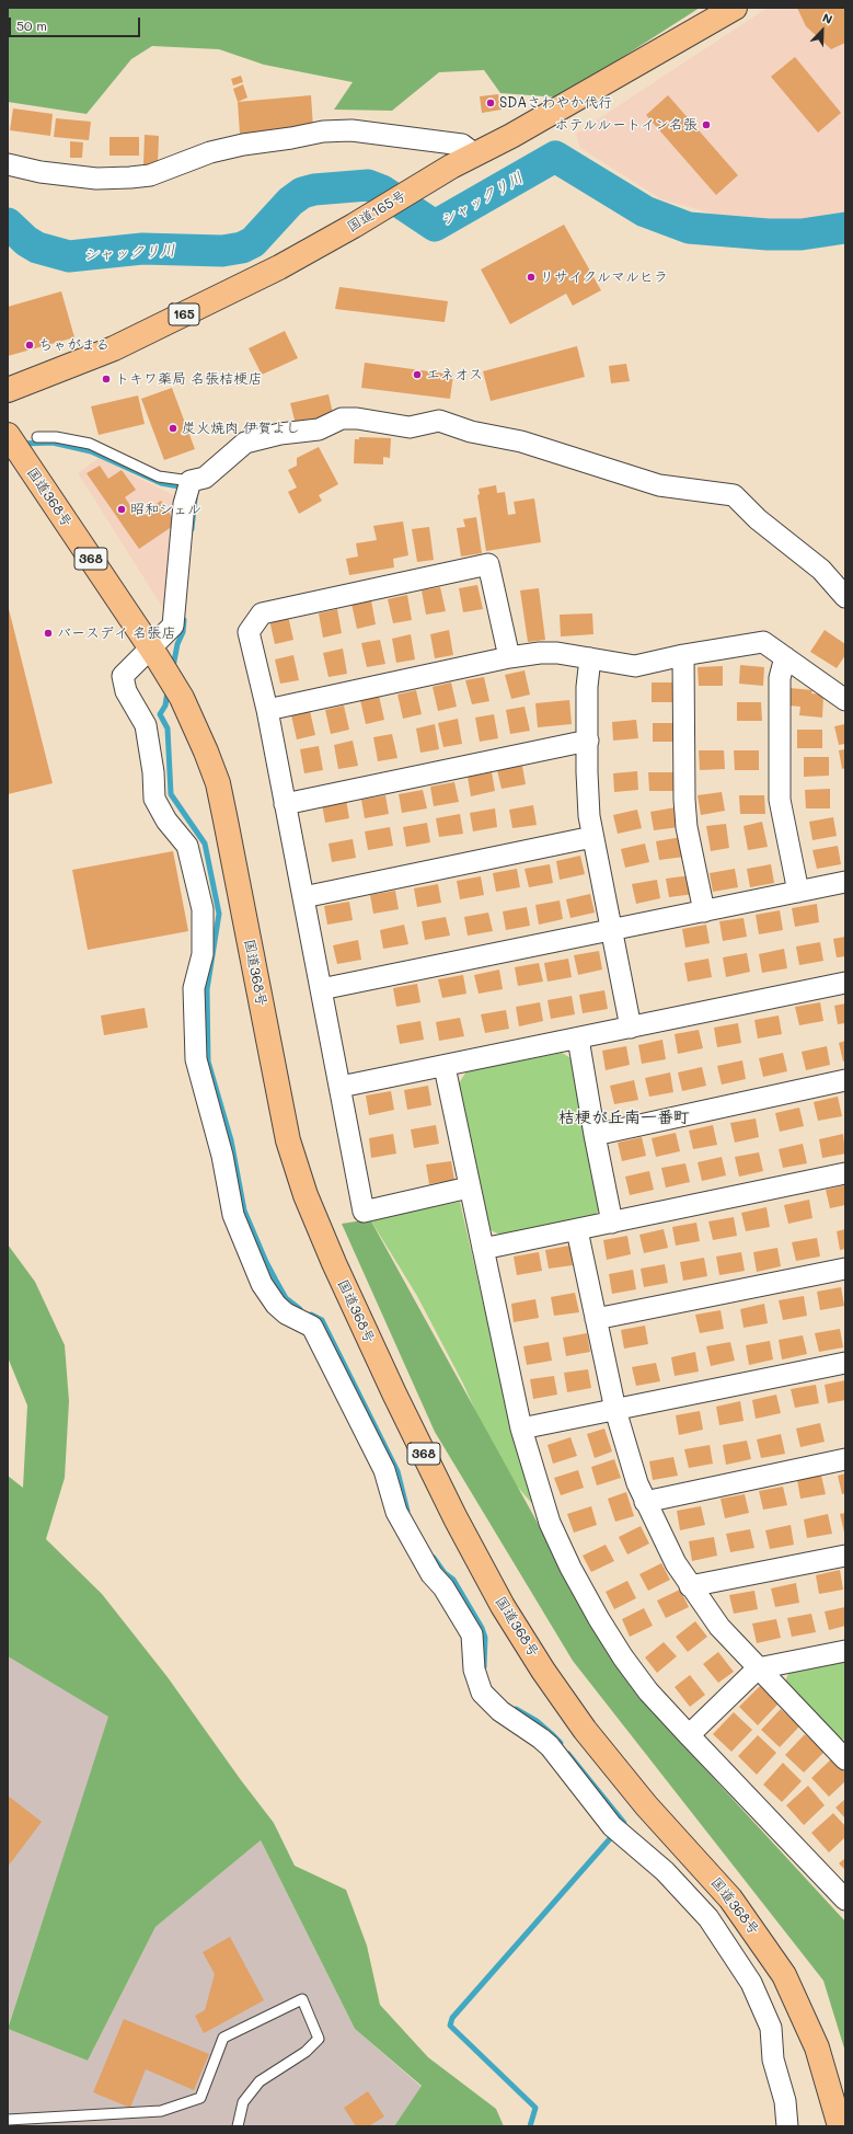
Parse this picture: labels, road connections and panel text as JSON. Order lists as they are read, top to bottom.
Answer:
{
  "streets": {
    "highway": [
      "国道165号",
      "165",
      "国道368号",
      "368"
    ]
  },
  "districts": ["桔梗が丘南一番町"],
  "water": ["シャックリ川"],
  "places": [
    "SDAさわやか代行",
    "ホテルルートイン名張",
    "リサイクルマルヒラ",
    "ちゃがまる",
    "エネオス",
    "トキワ薬局 名張桔梗店",
    "炭火焼肉 伊賀よし",
    "昭和シェル",
    "バースデイ 名張店"
  ],
  "scale_bar": "50 m",
  "north": "top right"
}
